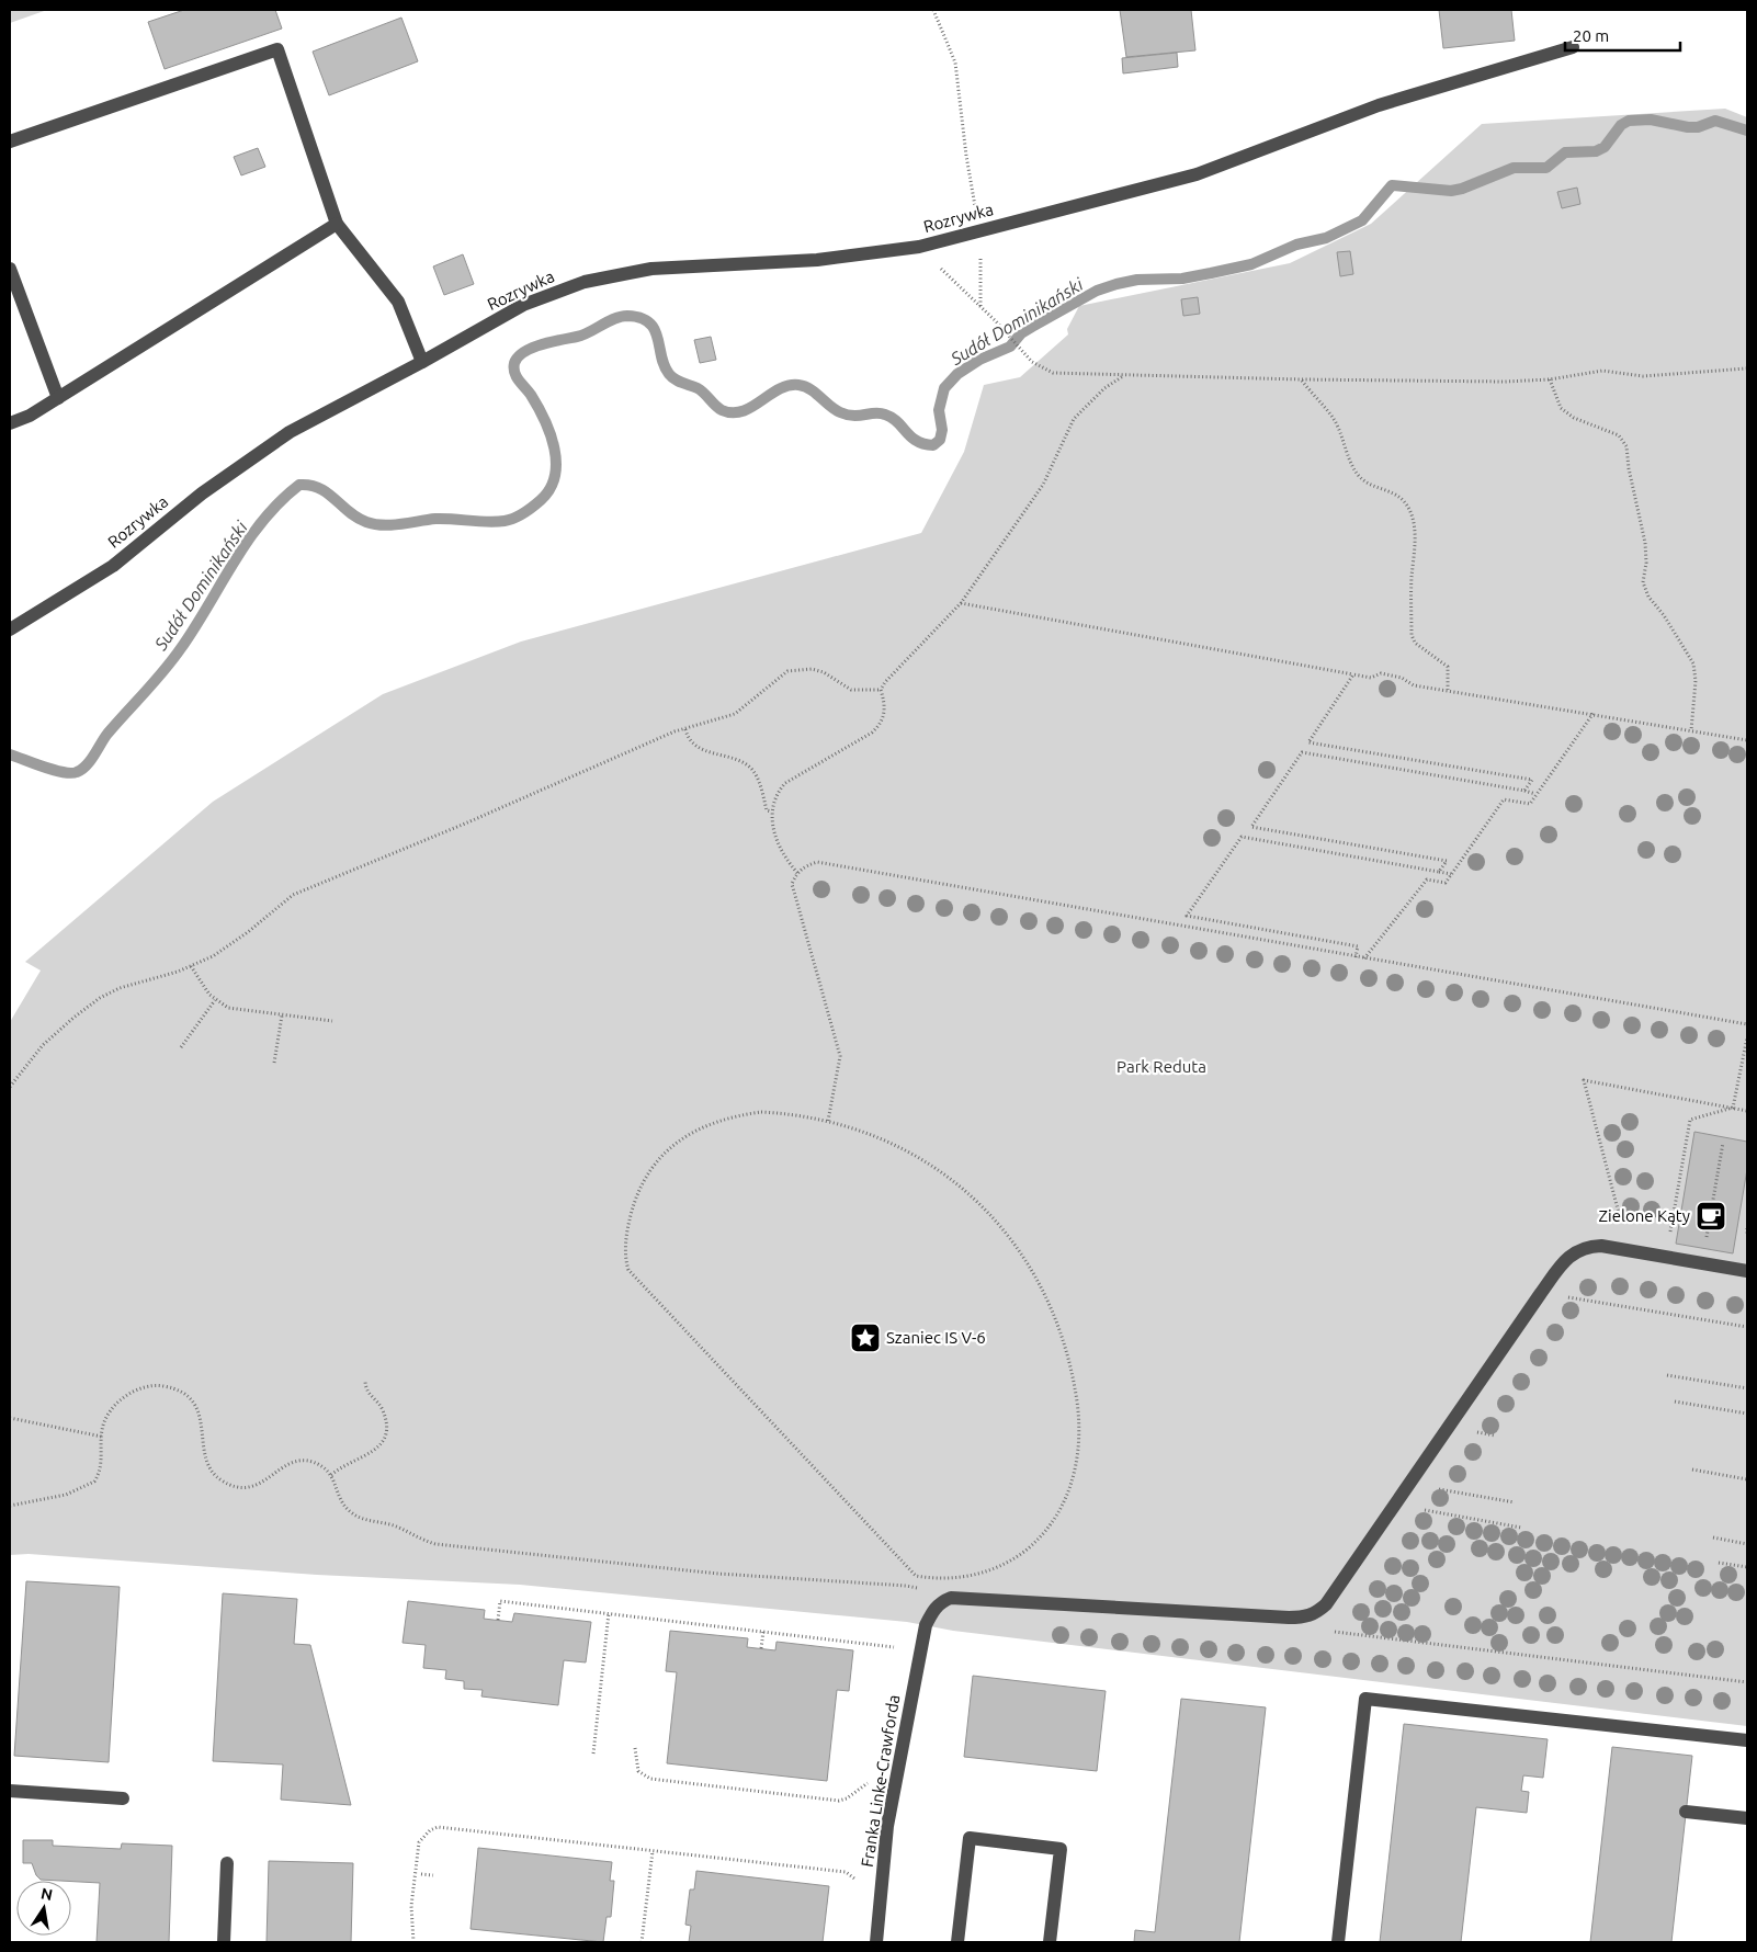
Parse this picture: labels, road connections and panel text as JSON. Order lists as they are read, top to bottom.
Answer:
{
  "streets": {
    "street": ["Rozrywka", "Franka Linke-Crawforda"]
  },
  "water": ["Sudół Dominikański"],
  "parks": ["Park Reduta"],
  "places": {
    "cafe": ["Zielone Kąty"],
    "place": ["Szaniec IS V-6"]
  },
  "scale_bar": "20 m",
  "north": "top"
}
